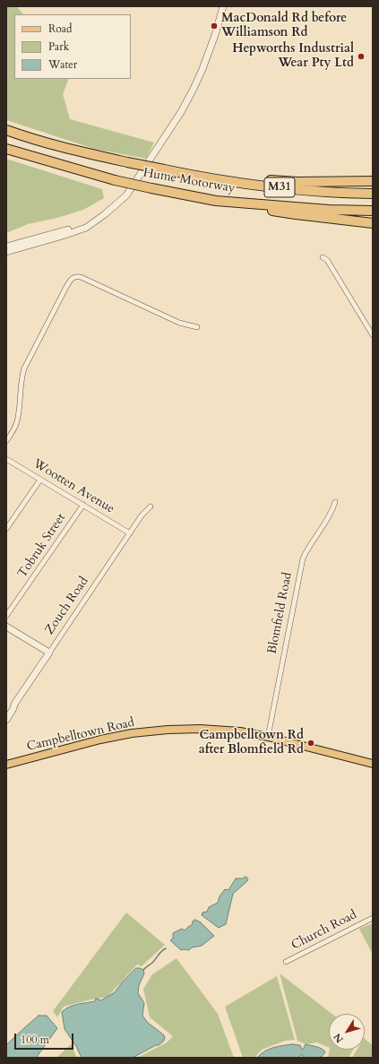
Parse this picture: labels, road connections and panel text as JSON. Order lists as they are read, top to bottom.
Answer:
{
  "streets": {
    "highway": ["Hume Motorway", "M31"],
    "main road": ["Campbelltown Road"],
    "street": [
      "Wootten Avenue",
      "Tobruk Street",
      "Zouch Road",
      "Blomfield Road",
      "Church Road"
    ]
  },
  "crossings": [
    ["Wootten Avenue", "Tobruk Street"],
    ["Wootten Avenue", "Zouch Road"],
    ["Blomfield Road", "Campbelltown Road"]
  ],
  "places": ["MacDonald Rd before Williamson Rd", "Hepworths Industrial Wear Pty Ltd", "Campbelltown Rd after Blomfield Rd"],
  "legend": ["Road", "Park", "Water"],
  "scale_bar": "100 m",
  "north": "bottom left"
}
